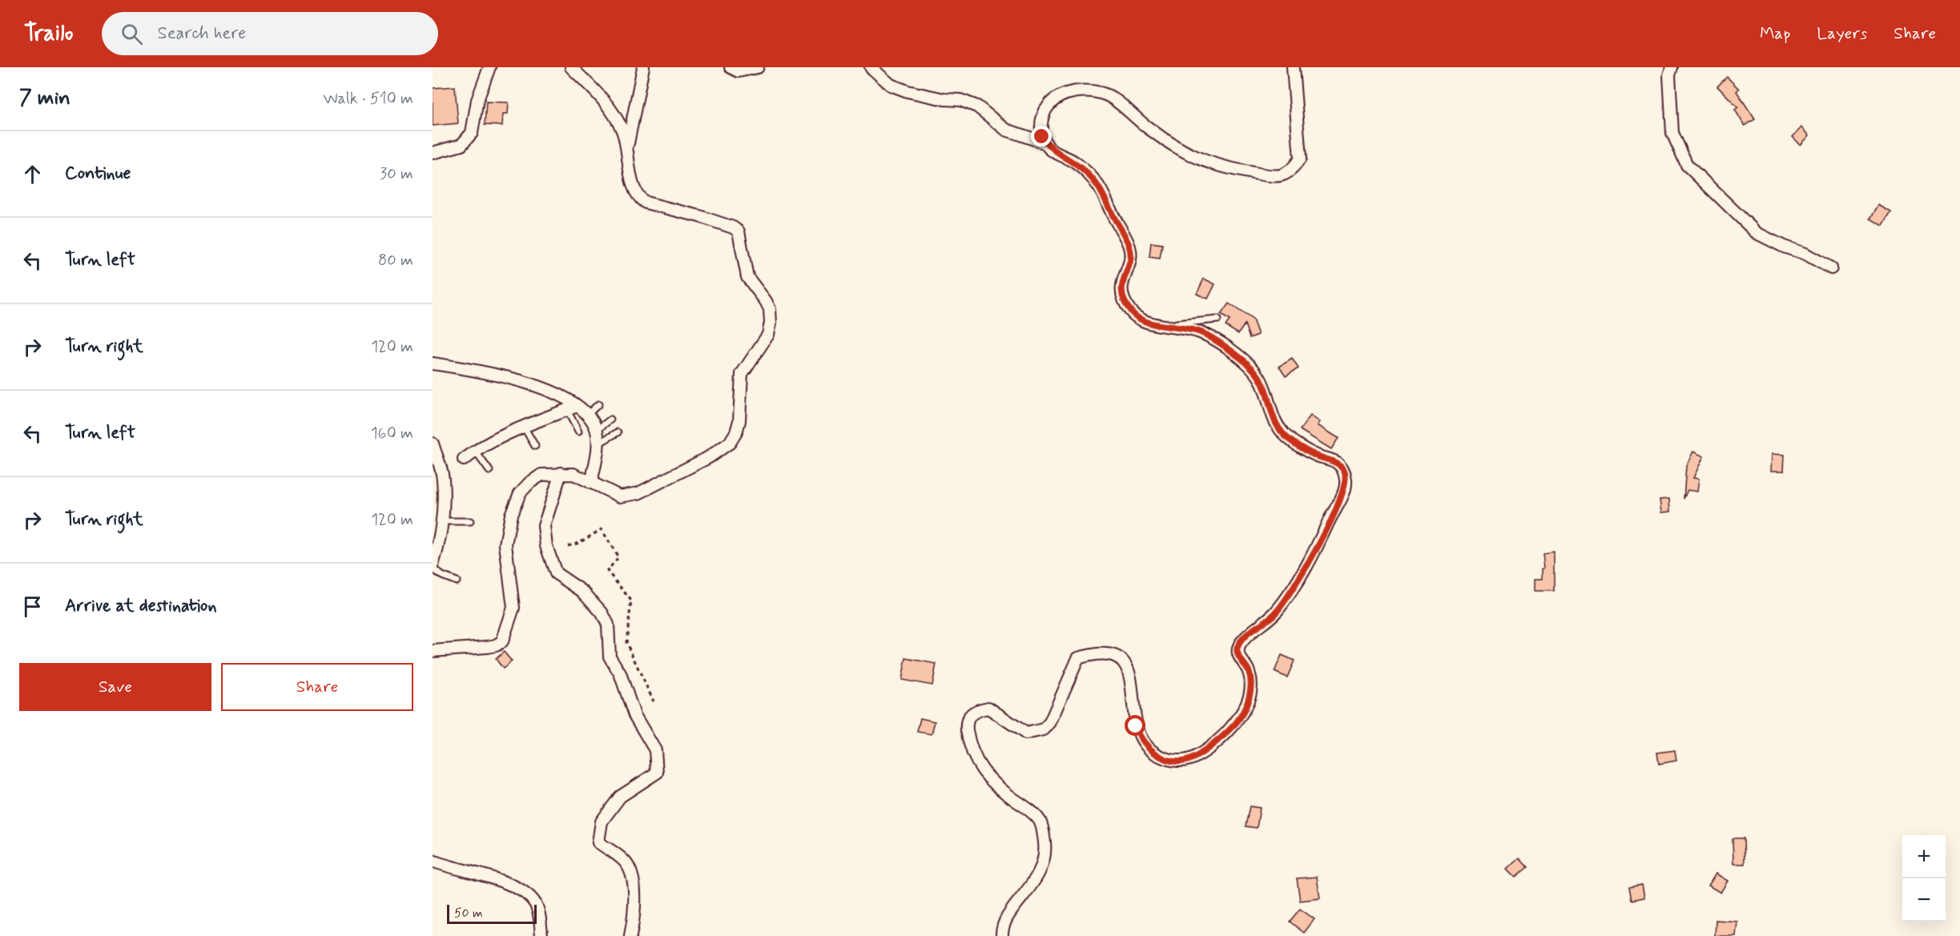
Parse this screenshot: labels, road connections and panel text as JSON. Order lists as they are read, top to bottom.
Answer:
{
  "scale_bar": "50 m",
  "page": {
    "header": "Trailo",
    "search": "Search here",
    "nav": ["Map", "Layers", "Share"],
    "heading": ["7 min", "Walk · 510 m"],
    "list": [
      ["Continue", "30 m"],
      ["Turn left", "80 m"],
      ["Turn right", "120 m"],
      ["Turn left", "160 m"],
      ["Turn right", "120 m"],
      "Arrive at destination"
    ],
    "buttons": ["Save", "Share"],
    "map_buttons": ["+", "−"],
    "scale": "50 m"
  }
}
